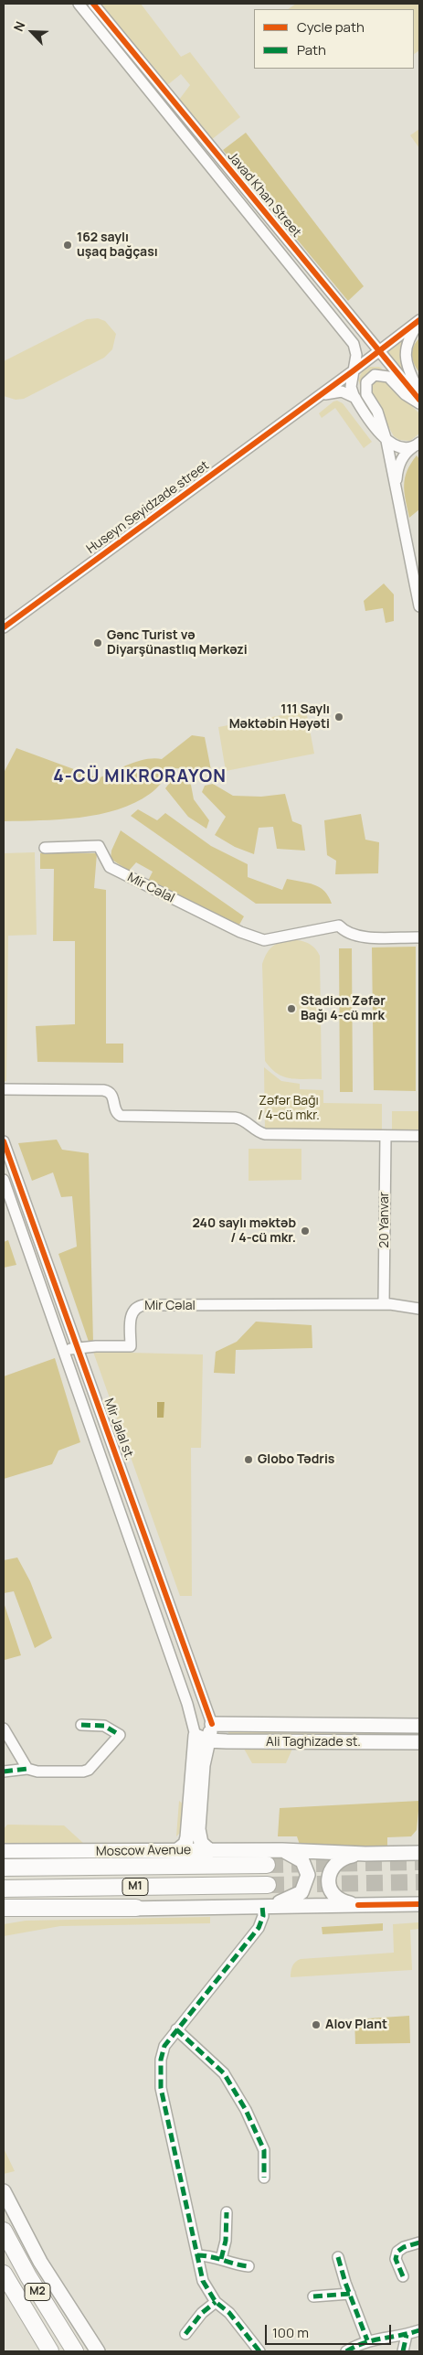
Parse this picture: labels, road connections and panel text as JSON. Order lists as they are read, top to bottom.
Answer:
{
  "streets": {
    "highway": ["Moscow Avenue", "M1", "M2"],
    "main road": ["Ali Taghizade st."],
    "street": [
      "Javad Khan Street",
      "Huseyn Seyidzade street",
      "Mir Cəlal",
      "20 Yanvar",
      "Mir Jalal st."
    ]
  },
  "crossings": [
    ["Javad Khan Street", "Huseyn Seyidzade street"],
    ["Mir Cəlal", "20 Yanvar"],
    ["Mir Cəlal", "Mir Jalal st."],
    ["Mir Jalal st.", "Ali Taghizade st."]
  ],
  "districts": ["4-CÜ MIKRORAYON"],
  "parks": ["Zəfər Bağı / 4-cü mkr."],
  "places": [
    "162 saylı uşaq bağçası",
    "Gənc Turist və Diyarşünastlıq Mərkəzi",
    "111 Saylı Məktəbin Həyəti",
    "Stadion Zəfər Bağı 4-cü mrk",
    "240 saylı məktəb / 4-cü mkr.",
    "Globo Tədris",
    "Alov Plant"
  ],
  "legend": ["Cycle path", "Path"],
  "scale_bar": "100 m",
  "north": "top left"
}
